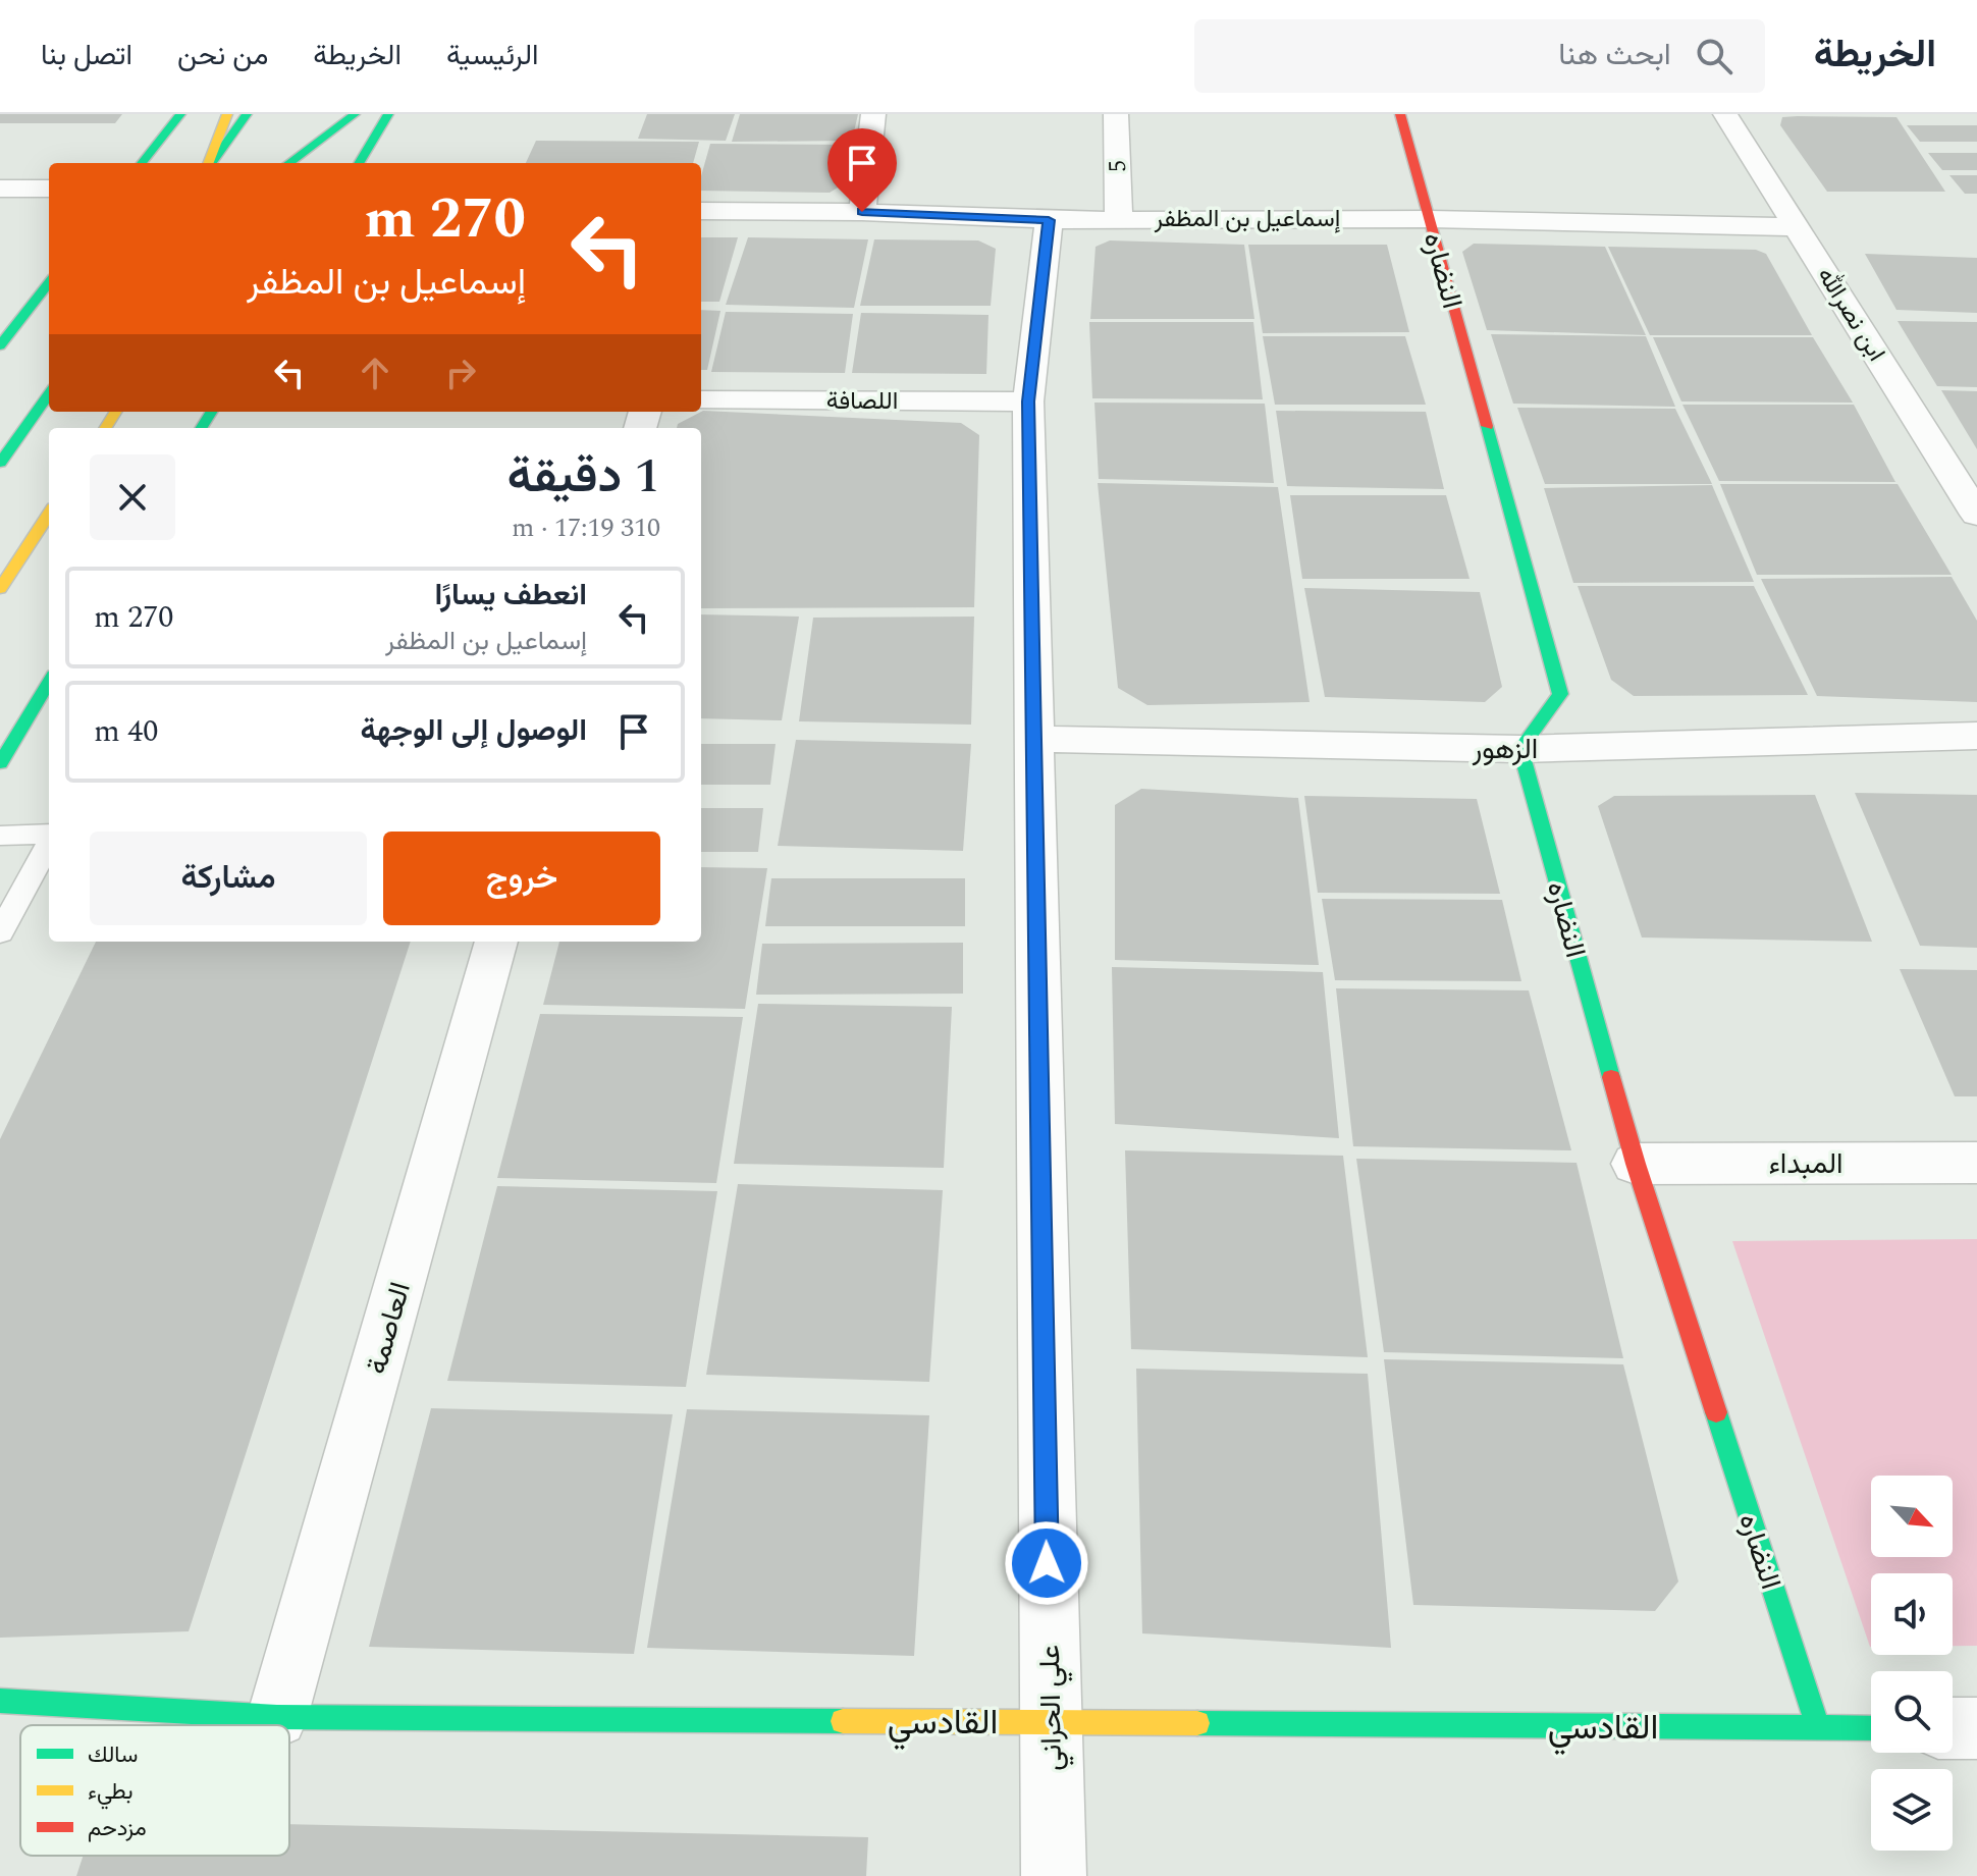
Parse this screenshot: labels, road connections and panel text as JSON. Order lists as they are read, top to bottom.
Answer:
{
  "streets": {
    "street": [
      "5",
      "إسماعيل بن المظفر",
      "النضاره",
      "ابن نصرالله",
      "اللصافة",
      "الزهور",
      "المبداء",
      "العاصمة",
      "علي الحراني",
      "القادسي"
    ]
  },
  "crossings": [
    ["5", "إسماعيل بن المظفر"],
    ["إسماعيل بن المظفر", "النضاره"],
    ["إسماعيل بن المظفر", "ابن نصرالله"],
    ["إسماعيل بن المظفر", "علي الحراني"],
    ["النضاره", "الزهور"],
    ["النضاره", "المبداء"],
    ["النضاره", "القادسي"],
    ["اللصافة", "علي الحراني"],
    ["الزهور", "علي الحراني"],
    ["العاصمة", "القادسي"],
    ["علي الحراني", "القادسي"]
  ],
  "legend": ["سالك", "بطيء", "مزدحم"],
  "north": "bottom right",
  "page": {
    "header": "الخريطة",
    "search": "ابحث هنا",
    "nav": [
      "الرئيسية",
      "الخريطة",
      "من نحن",
      "اتصل بنا"
    ],
    "turn": ["270 m", "إسماعيل بن المظفر"],
    "heading": ["1 دقيقة", "310 m · 17:19"],
    "list": [
      {
        "name": "انعطف يسارًا",
        "note": "إسماعيل بن المظفر",
        "value": "270 m"
      },
      {
        "name": "الوصول إلى الوجهة",
        "value": "40 m"
      }
    ],
    "buttons": ["خروج", "مشاركة"]
  }
}
